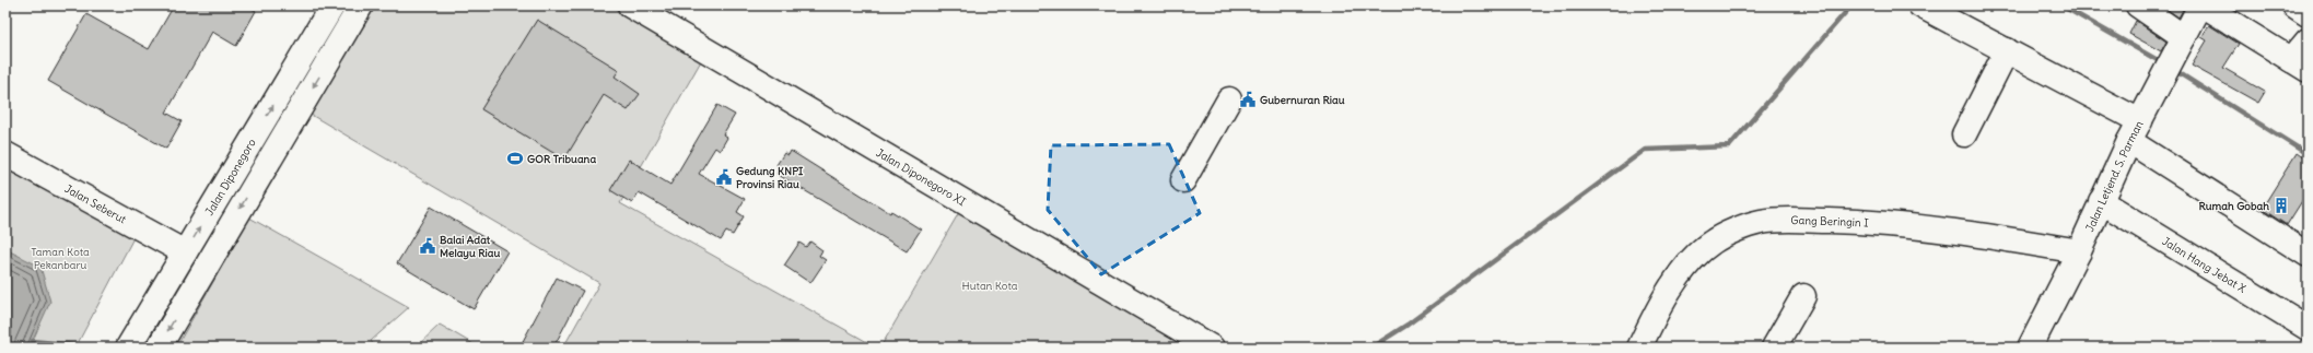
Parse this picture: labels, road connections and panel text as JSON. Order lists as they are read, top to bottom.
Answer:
{
  "streets": {
    "street": [
      "Jalan Diponegoro XI",
      "Jalan Letjend. S. Parman",
      "Jalan Diponegoro",
      "Jalan Seberut",
      "Gang Beringin I",
      "Jalan Hang Jebat X"
    ]
  },
  "crossings": [
    ["Jalan Letjend. S. Parman", "Gang Beringin I"],
    ["Jalan Letjend. S. Parman", "Jalan Hang Jebat X"],
    ["Jalan Diponegoro", "Jalan Seberut"]
  ],
  "parks": ["Taman Kota Pekanbaru", "Hutan Kota"],
  "places": {
    "public building": ["Gubernuran Riau", "Gedung KNPI Provinsi Riau", "Balai Adat Melayu Riau"],
    "sports": ["GOR Tribuana"],
    "building": ["Rumah Gobah"]
  }
}
